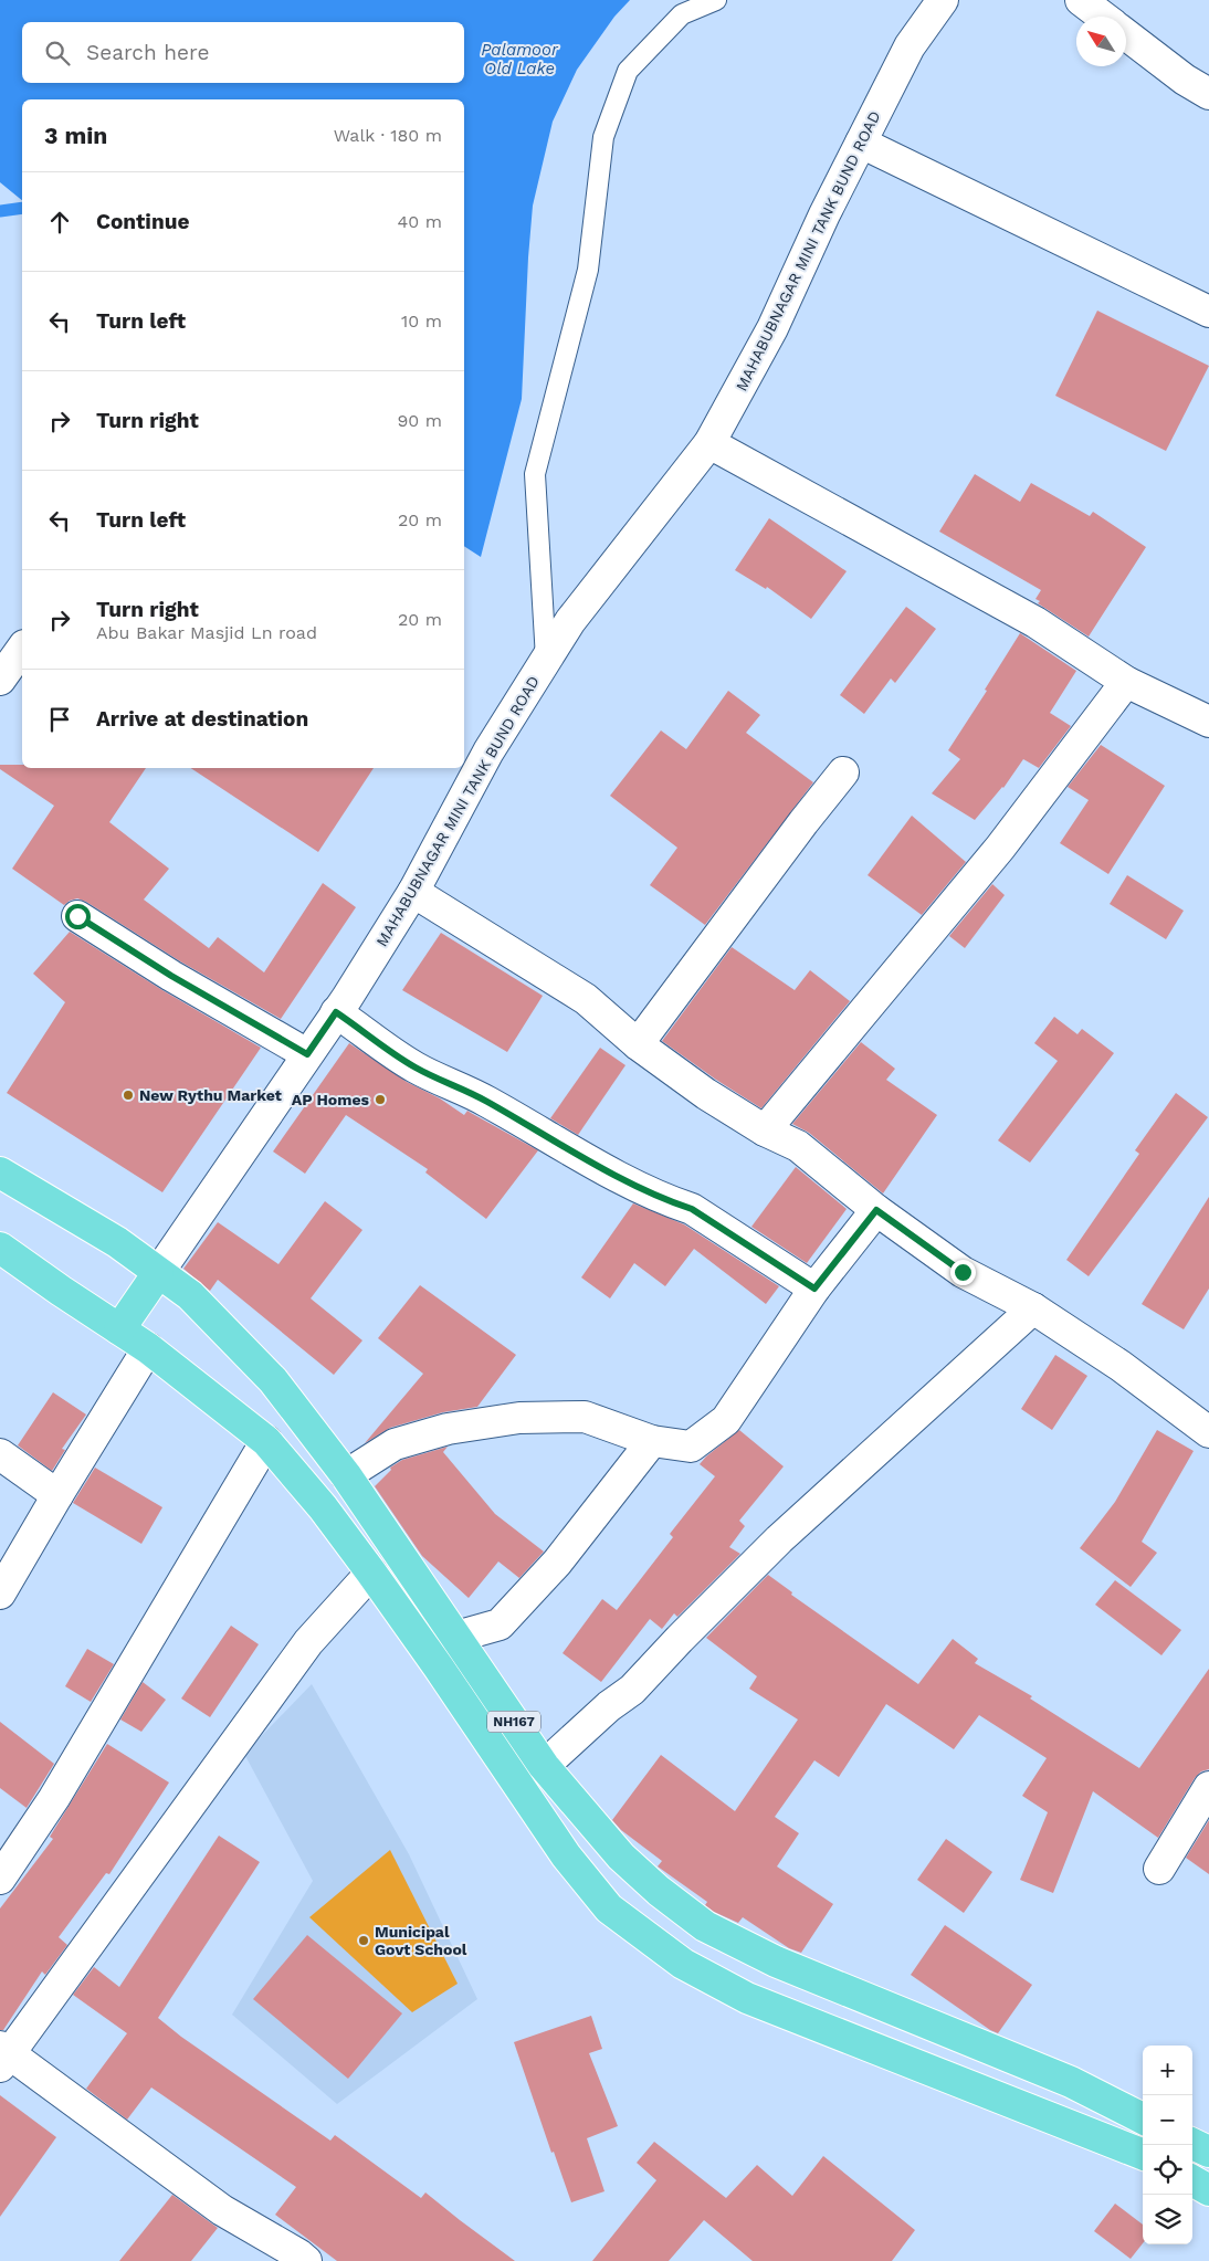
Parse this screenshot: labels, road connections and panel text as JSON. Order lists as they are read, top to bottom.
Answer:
{
  "streets": {
    "highway": ["NH167"],
    "street": ["MAHABUBNAGAR MINI TANK BUND ROAD"]
  },
  "crossings": [
    ["MAHABUBNAGAR MINI TANK BUND ROAD", "NH167"]
  ],
  "water": ["Palamoor Old Lake"],
  "places": ["New Rythu Market", "AP Homes", "Municipal Govt School"],
  "north": "top left",
  "page": {
    "search": "Search here",
    "heading": ["3 min", "Walk · 180 m"],
    "list": [
      ["Continue", "40 m"],
      ["Turn left", "10 m"],
      ["Turn right", "90 m"],
      ["Turn left", "20 m"],
      ["Turn right", "Abu Bakar Masjid Ln road", "20 m"],
      "Arrive at destination"
    ],
    "map_buttons": ["+", "−"]
  }
}
